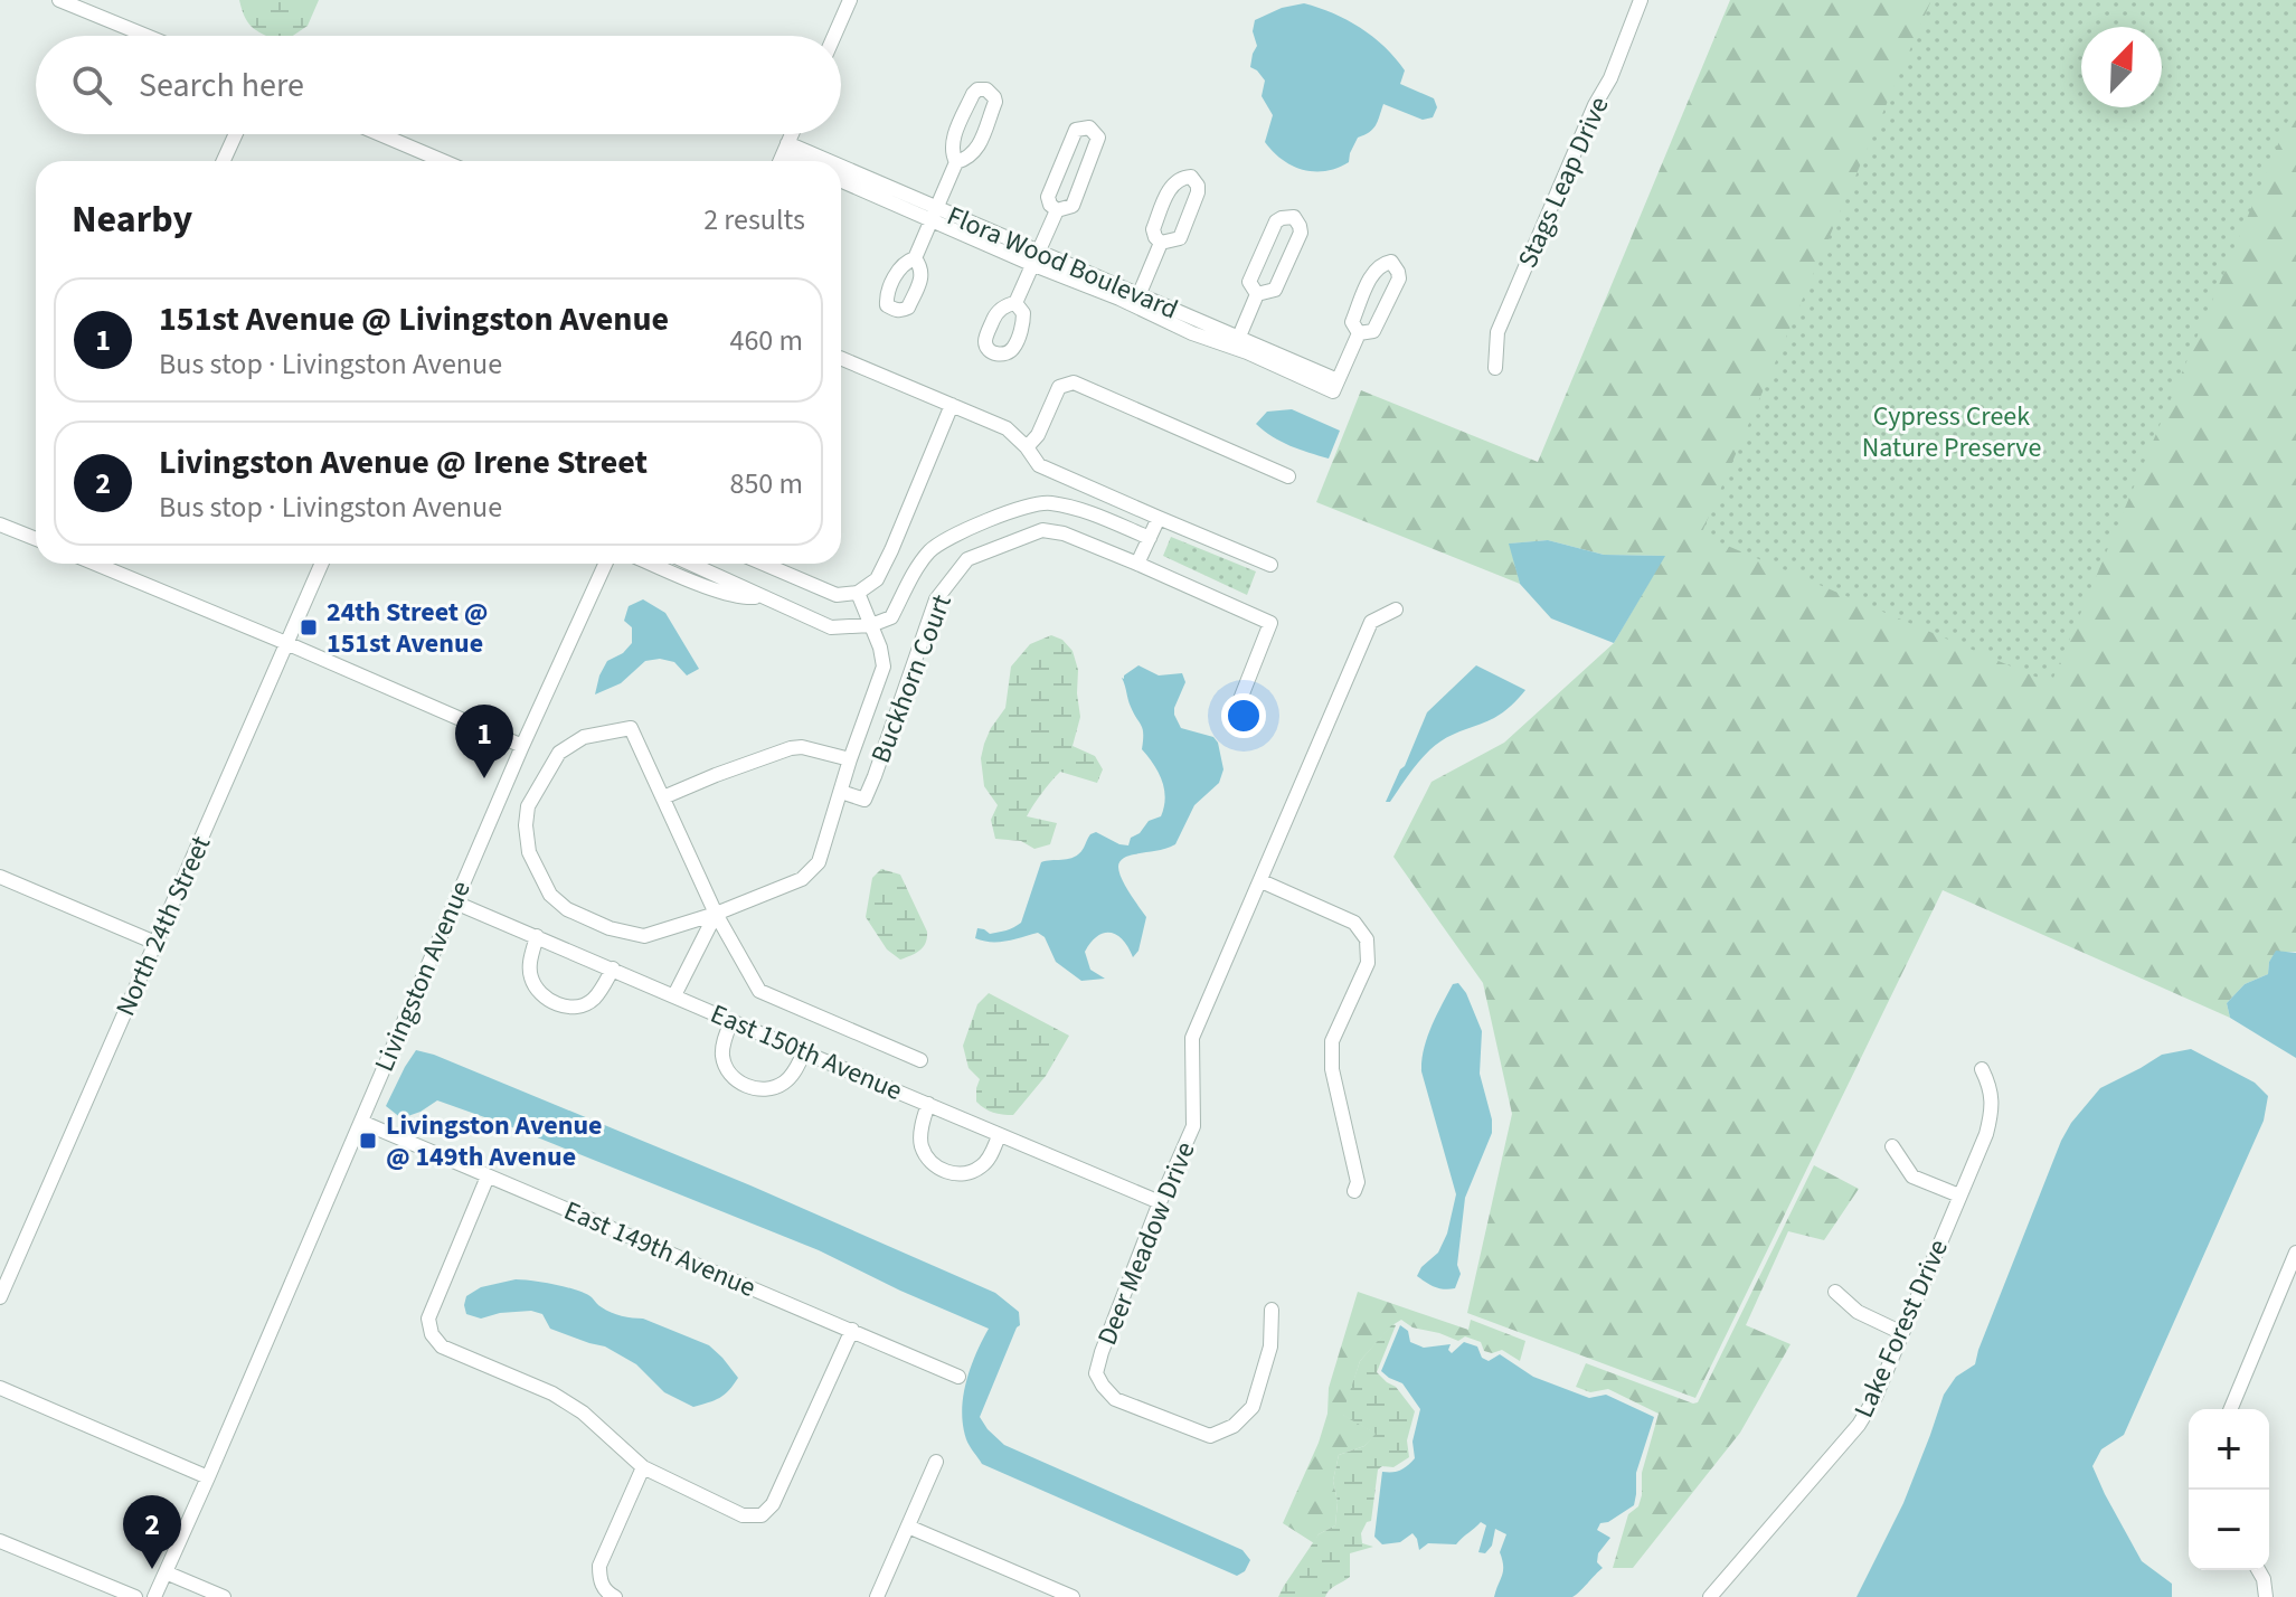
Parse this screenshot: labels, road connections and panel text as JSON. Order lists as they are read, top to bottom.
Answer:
{
  "streets": {
    "street": [
      "Stags Leap Drive",
      "Flora Wood Boulevard",
      "Buckhorn Court",
      "North 24th Street",
      "Livingston Avenue",
      "East 150th Avenue",
      "Deer Meadow Drive",
      "East 149th Avenue",
      "Lake Forest Drive"
    ]
  },
  "crossings": [
    ["Livingston Avenue", "East 150th Avenue"],
    ["Livingston Avenue", "East 149th Avenue"],
    ["East 150th Avenue", "Deer Meadow Drive"]
  ],
  "parks": ["Cypress Creek Nature Preserve"],
  "places": {
    "transit": ["24th Street @ 151st Avenue", "Livingston Avenue @ 149th Avenue"]
  },
  "north": "top right",
  "page": {
    "search": "Search here",
    "heading": ["Nearby", "2 results"],
    "list": [
      {
        "mark": "1",
        "name": "151st Avenue @ Livingston Avenue",
        "note": "Bus stop · Livingston Avenue",
        "value": "460 m"
      },
      {
        "mark": "2",
        "name": "Livingston Avenue @ Irene Street",
        "note": "Bus stop · Livingston Avenue",
        "value": "850 m"
      }
    ],
    "pins": ["1", "2"],
    "map_buttons": ["+", "−"]
  }
}
